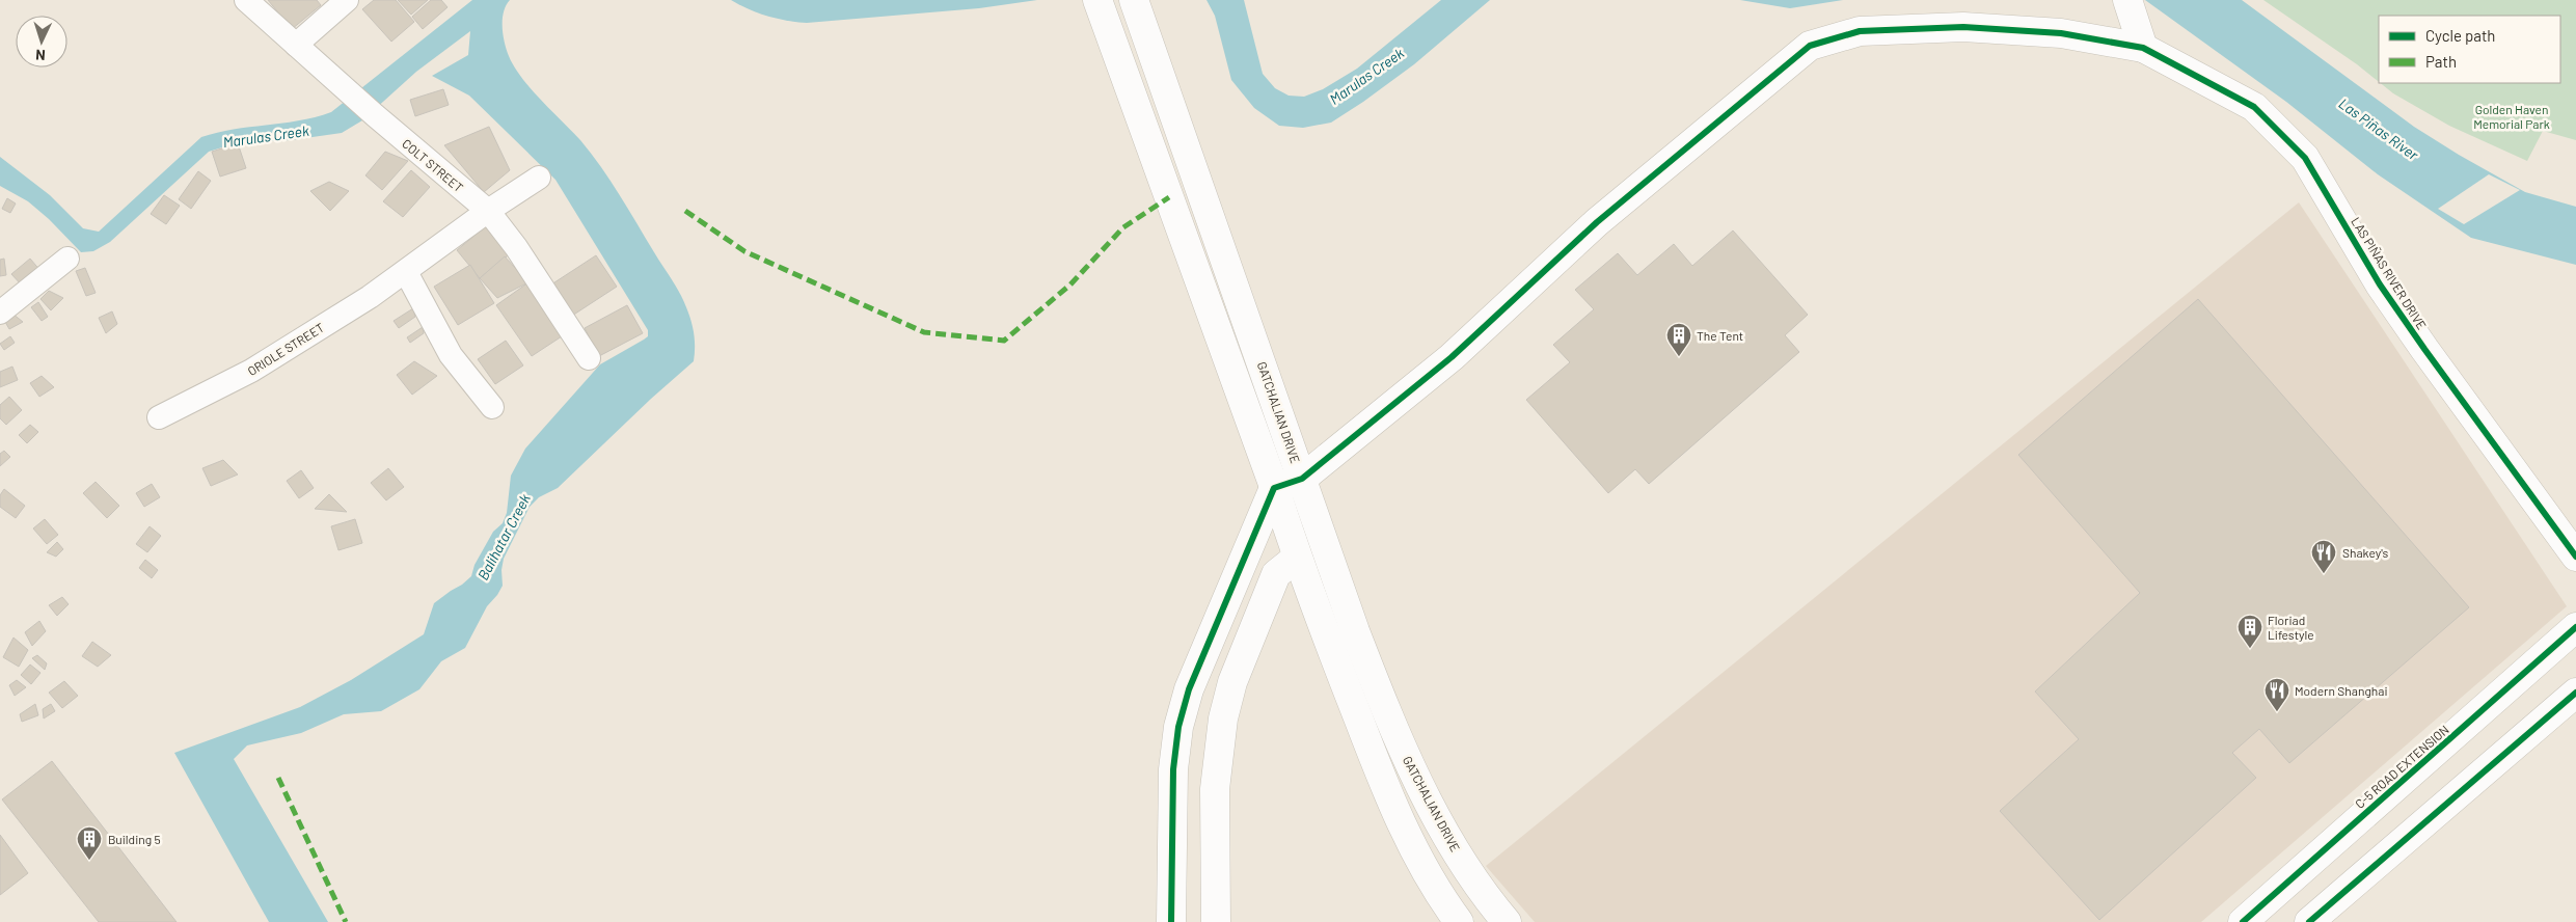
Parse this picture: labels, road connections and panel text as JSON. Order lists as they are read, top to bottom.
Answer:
{
  "streets": {
    "street": [
      "COLT STREET",
      "LAS PIÑAS RIVER DRIVE",
      "ORIOLE STREET",
      "GATCHALIAN DRIVE",
      "C-5 ROAD EXTENSION"
    ]
  },
  "crossings": [
    ["COLT STREET", "ORIOLE STREET"],
    ["LAS PIÑAS RIVER DRIVE", "GATCHALIAN DRIVE"]
  ],
  "water": ["Marulas Creek", "Las Piñas River", "Balihatar Creek"],
  "parks": ["Golden Haven Memorial Park"],
  "places": {
    "building": ["The Tent", "Floriad Lifestyle", "Building 5"],
    "restaurant": ["Shakey's", "Modern Shanghai"]
  },
  "legend": ["Cycle path", "Path"],
  "north": "bottom"
}
